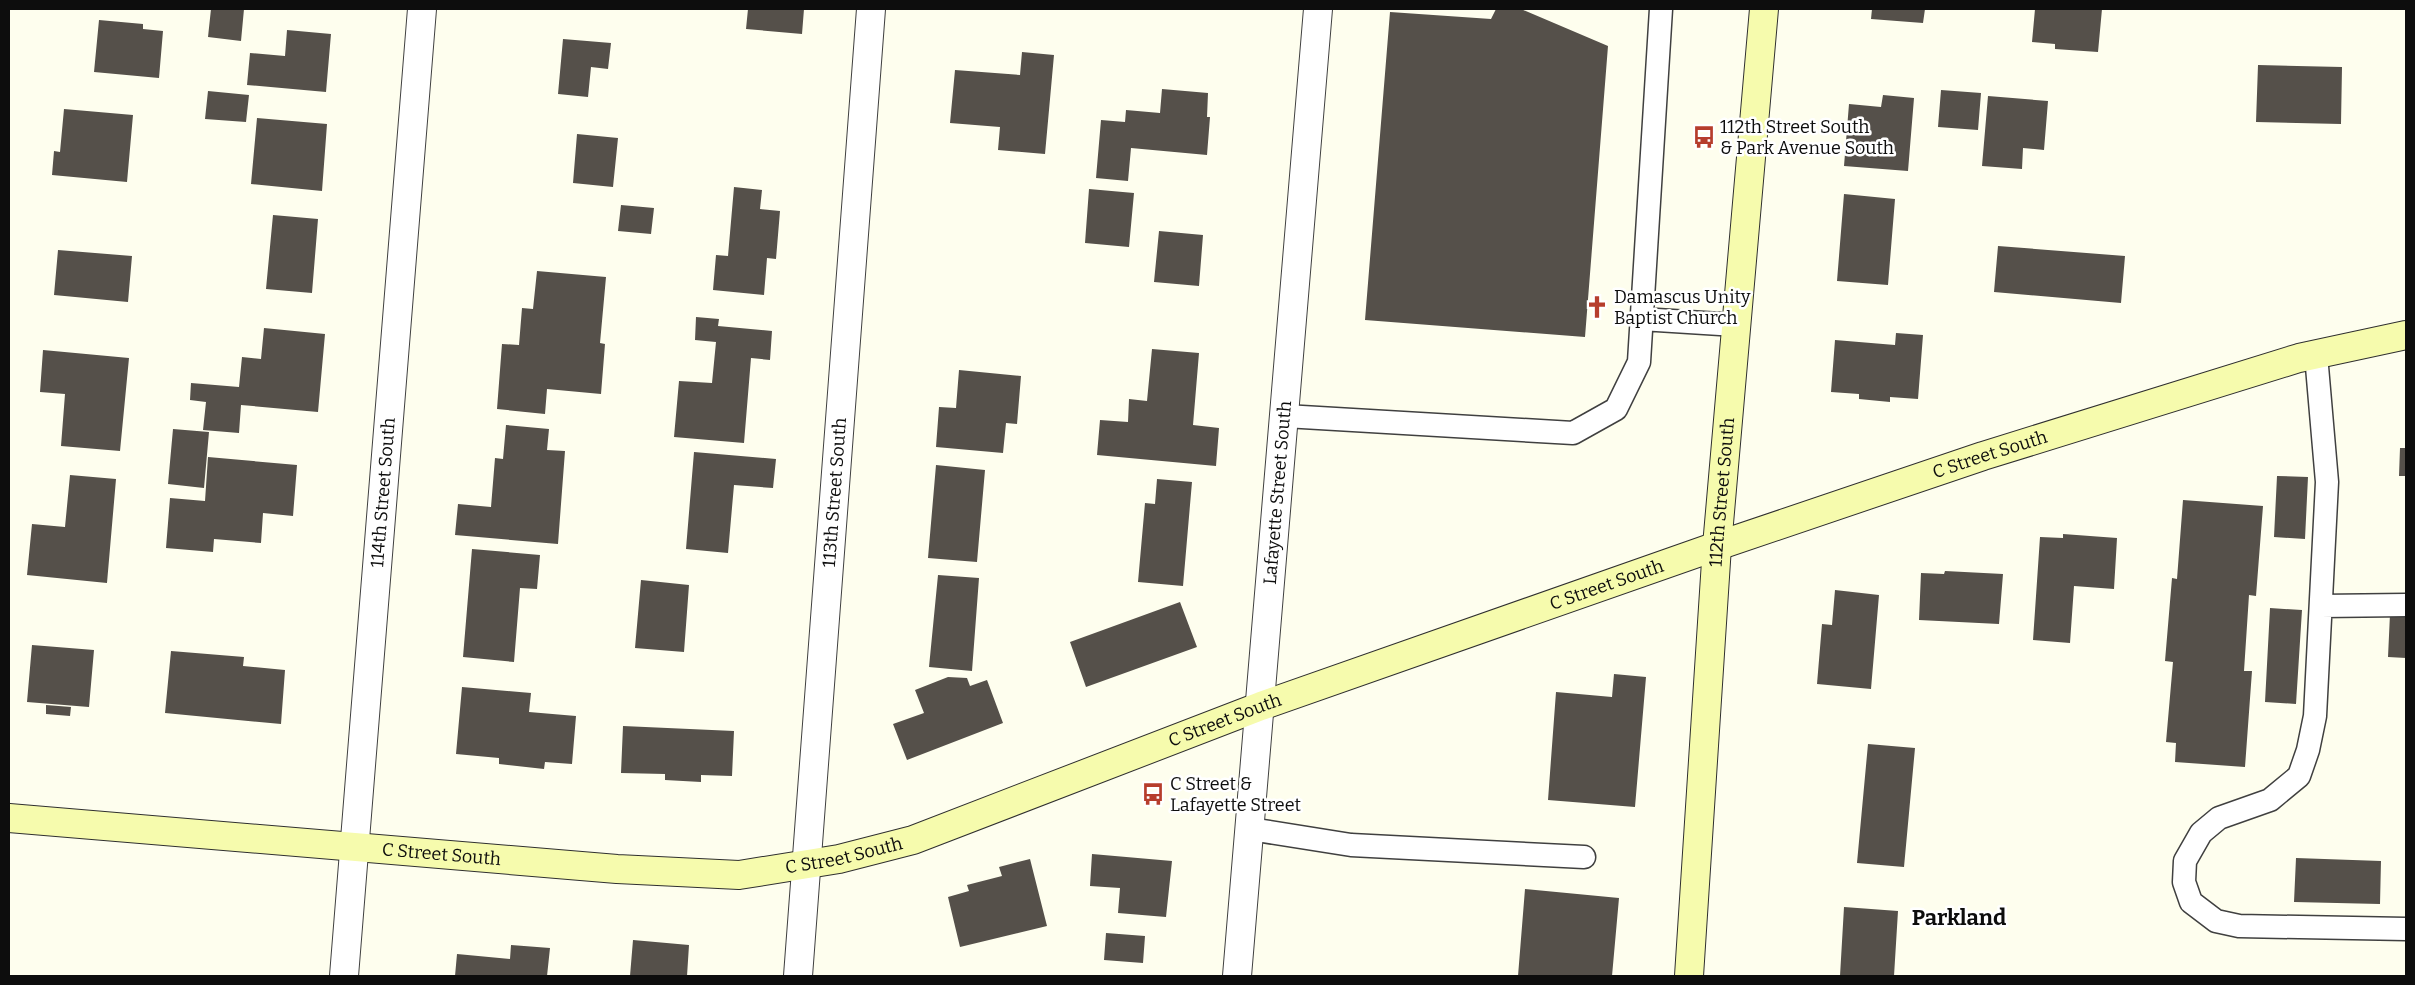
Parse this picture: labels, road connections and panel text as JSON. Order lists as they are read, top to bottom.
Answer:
{
  "streets": {
    "main road": ["C Street South", "112th Street South"],
    "street": ["114th Street South", "113th Street South", "Lafayette Street South"]
  },
  "crossings": [
    ["C Street South", "112th Street South"],
    ["C Street South", "114th Street South"],
    ["C Street South", "113th Street South"],
    ["C Street South", "Lafayette Street South"]
  ],
  "districts": ["Parkland"],
  "places": {
    "bus stop": ["112th Street South & Park Avenue South", "C Street & Lafayette Street"],
    "church": ["Damascus Unity Baptist Church"]
  }
}
